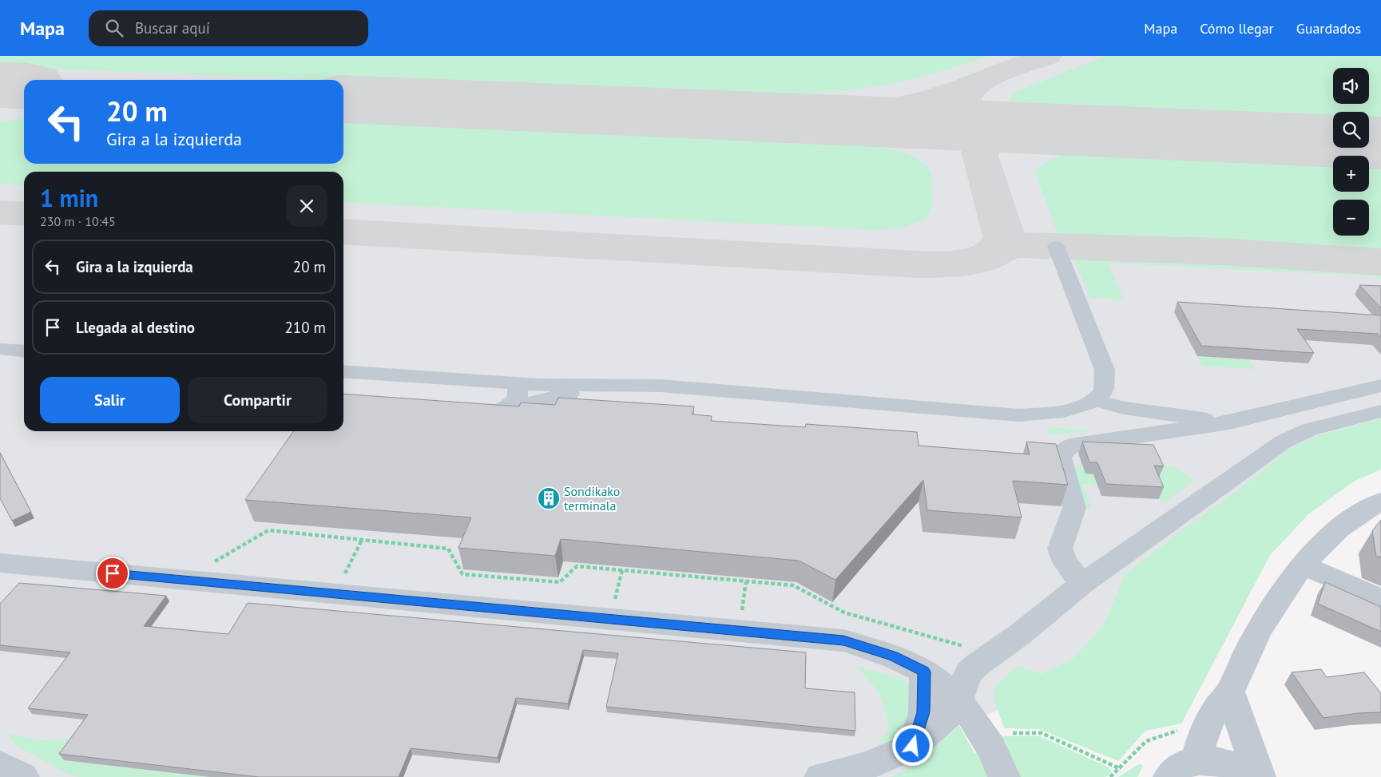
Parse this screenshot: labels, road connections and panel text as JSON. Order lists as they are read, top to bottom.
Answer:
{
  "places": {
    "building": ["Sondikako terminala"]
  },
  "page": {
    "header": "Mapa",
    "search": "Buscar aquí",
    "nav": ["Mapa", "Cómo llegar", "Guardados"],
    "map_buttons": ["+", "−"],
    "turn": ["20 m", "Gira a la izquierda"],
    "heading": ["1 min", "230 m · 10:45"],
    "list": [
      {
        "name": "Gira a la izquierda",
        "value": "20 m"
      },
      {
        "name": "Llegada al destino",
        "value": "210 m"
      }
    ],
    "buttons": ["Salir", "Compartir"]
  }
}
